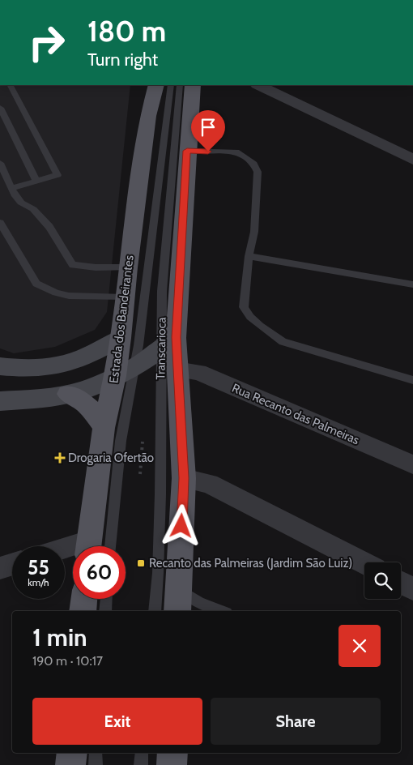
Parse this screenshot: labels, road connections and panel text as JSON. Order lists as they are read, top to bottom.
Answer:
{
  "streets": {
    "main road": ["Estrada dos Bandeirantes"],
    "street": ["Rua Recanto das Palmeiras"],
    "lane": ["Transcarioca"]
  },
  "crossings": [
    ["Estrada dos Bandeirantes", "Transcarioca"]
  ],
  "places": {
    "health": ["Drogaria Ofertão"],
    "transit": ["Recanto das Palmeiras (Jardim São Luiz)"]
  },
  "page": {
    "turn": ["180 m", "Turn right"],
    "speed": "55 km/h",
    "limit": "60",
    "heading": ["1 min", "190 m · 10:17"],
    "buttons": ["Exit", "Share"]
  }
}
